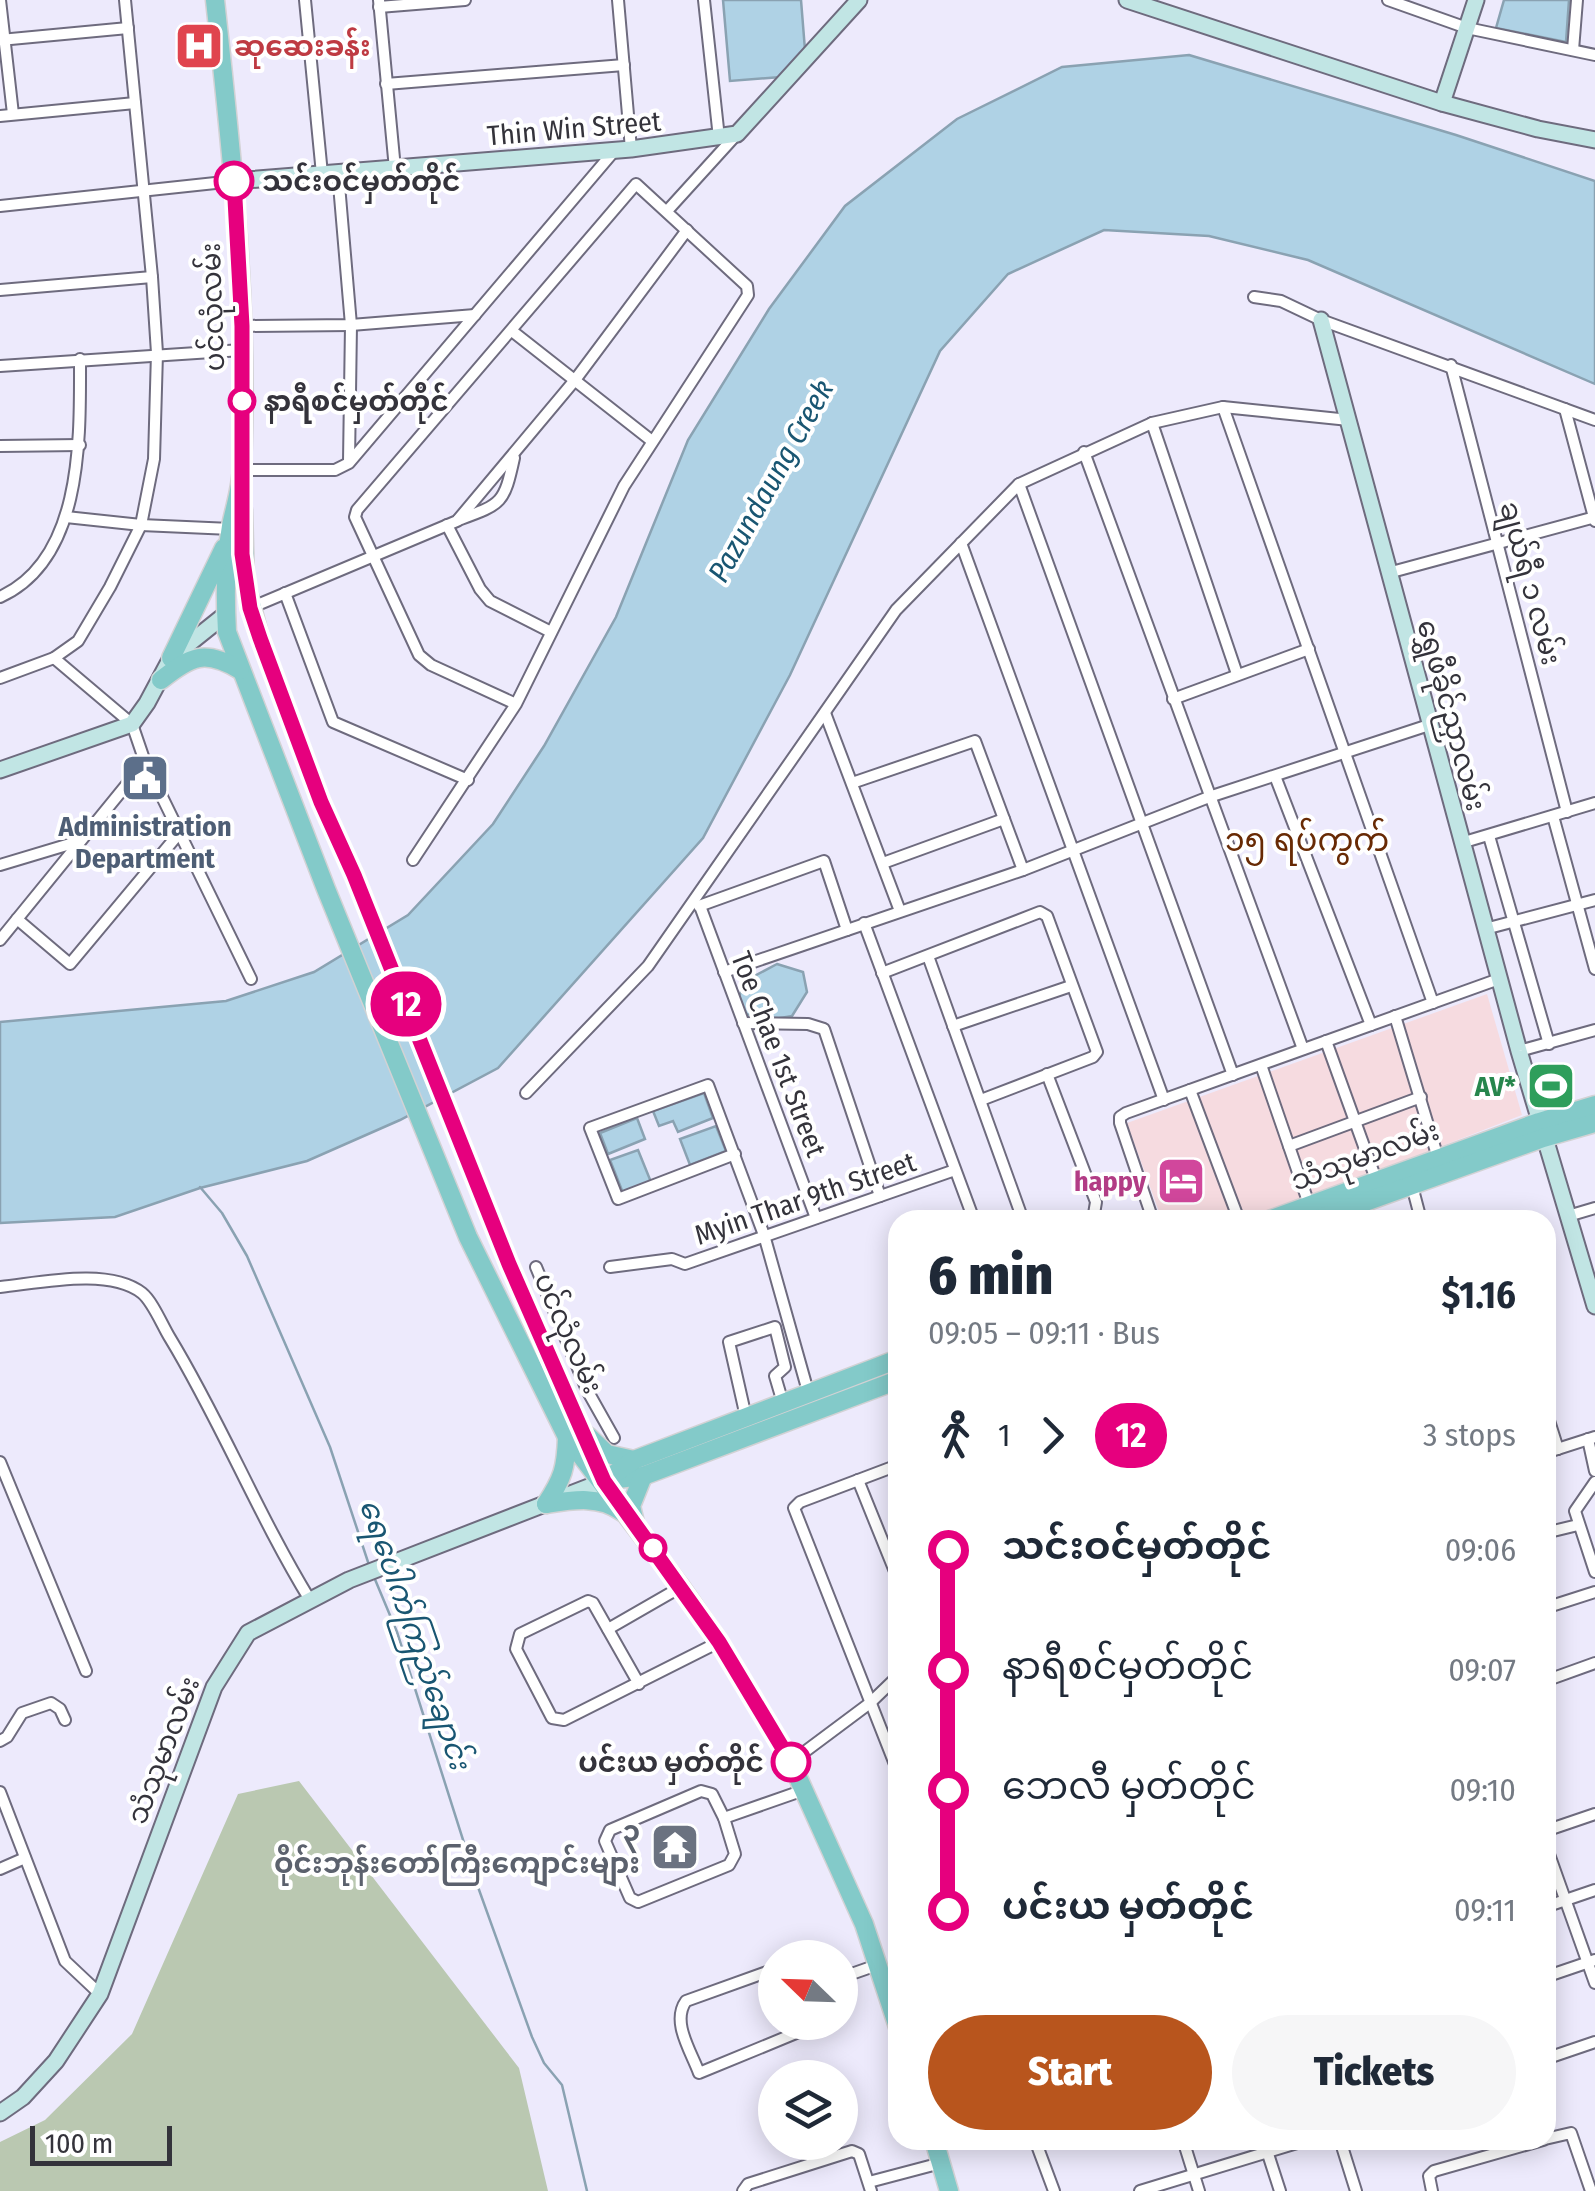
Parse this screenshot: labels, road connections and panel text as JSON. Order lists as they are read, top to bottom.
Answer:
{
  "streets": {
    "main road": [
      "Thin Win Street",
      "ပင်လုံလမ်း",
      "ရွှေဖီခိုင်ညှာလမ်း",
      "သံသုမာလမ်း"
    ],
    "street": ["ချယ်ရီ ၁ လမ်း", "Toe Chae 1st Street", "Myin Thar 9th Street"]
  },
  "crossings": [
    ["Thin Win Street", "ပင်လုံလမ်း"],
    ["ပင်လုံလမ်း", "သံသုမာလမ်း"],
    ["ရွှေဖီခိုင်ညှာလမ်း", "သံသုမာလမ်း"],
    ["Toe Chae 1st Street", "Myin Thar 9th Street"]
  ],
  "districts": ["၁၅ ရပ်ကွက်"],
  "water": ["Pazundaung Creek", "ရေပေါက်ကြည်ချောင်း"],
  "places": {
    "hospital": ["ဆုဆေးခန်း"],
    "other": ["သင်းဝင်မှတ်တိုင်", "နာရီစင်မှတ်တိုင်", "ပင်းယ မှတ်တိုင်"],
    "public building": ["Administration Department"],
    "sports": ["AV*"],
    "hotel": ["happy"],
    "temple": ["၃ ဝိုင်းဘုန်းတော်ကြီးကျောင်းများ"]
  },
  "lines": ["bus line 12"],
  "scale_bar": "100 m",
  "north": "top left",
  "page": {
    "on_map": "12",
    "heading": ["6 min", "09:05 – 09:11 · Bus", "$1.16"],
    "legs": ["1", "12", "3 stops"],
    "list": [
      {
        "name": "သင်းဝင်မှတ်တိုင်",
        "value": "09:06"
      },
      {
        "name": "နာရီစင်မှတ်တိုင်",
        "value": "09:07"
      },
      {
        "name": "ဘေလီ မှတ်တိုင်",
        "value": "09:10"
      },
      {
        "name": "ပင်းယ မှတ်တိုင်",
        "value": "09:11"
      }
    ],
    "buttons": ["Start", "Tickets"],
    "scale": "100 m"
  }
}
